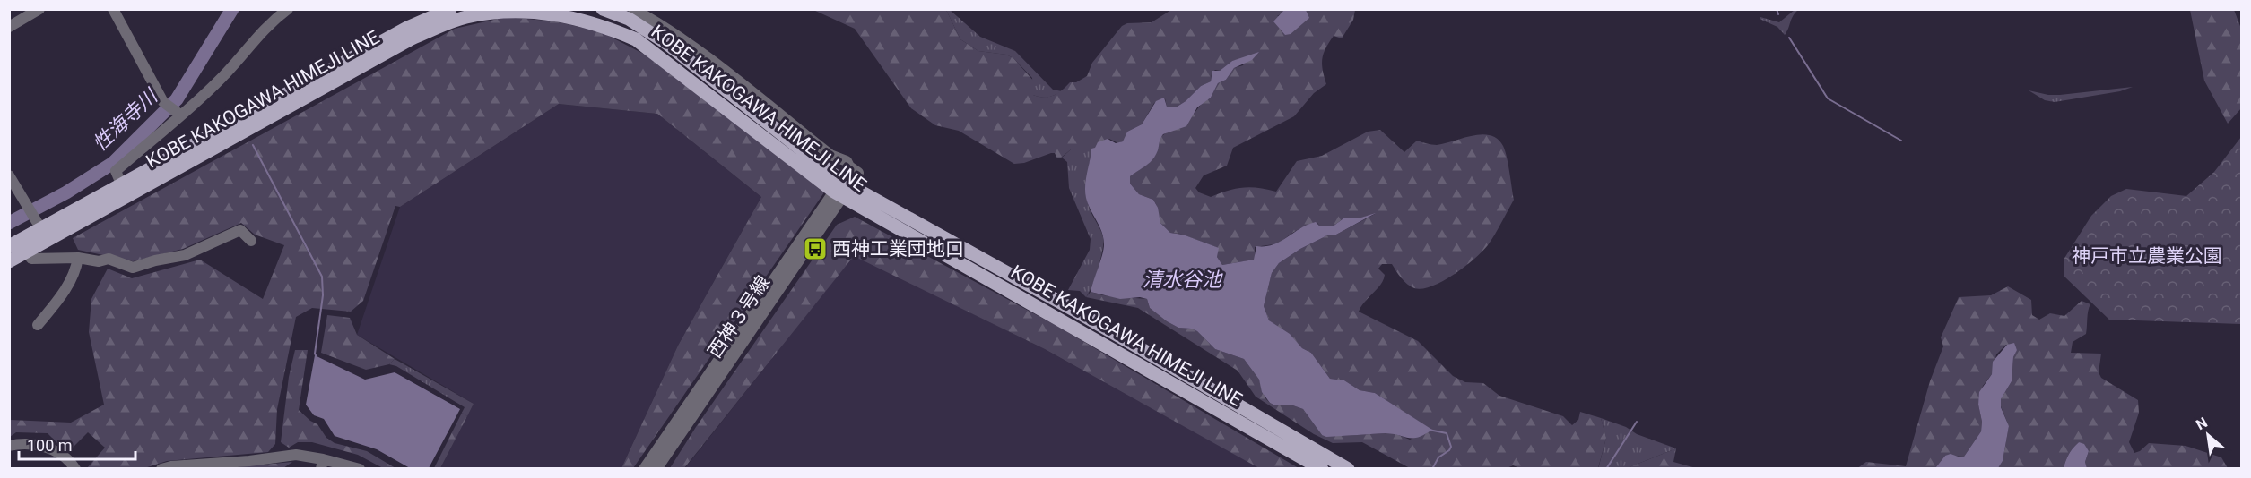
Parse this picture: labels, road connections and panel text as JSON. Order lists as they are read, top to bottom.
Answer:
{
  "streets": {
    "main road": ["KOBE KAKOGAWA HIMEJI LINE"],
    "street": ["西神３号線"]
  },
  "crossings": [
    ["KOBE KAKOGAWA HIMEJI LINE", "西神３号線"]
  ],
  "water": ["性海寺川", "清水谷池"],
  "parks": ["神戸市立農業公園"],
  "places": {
    "bus stop": ["西神工業団地口"]
  },
  "scale_bar": "100 m",
  "north": "top left"
}
